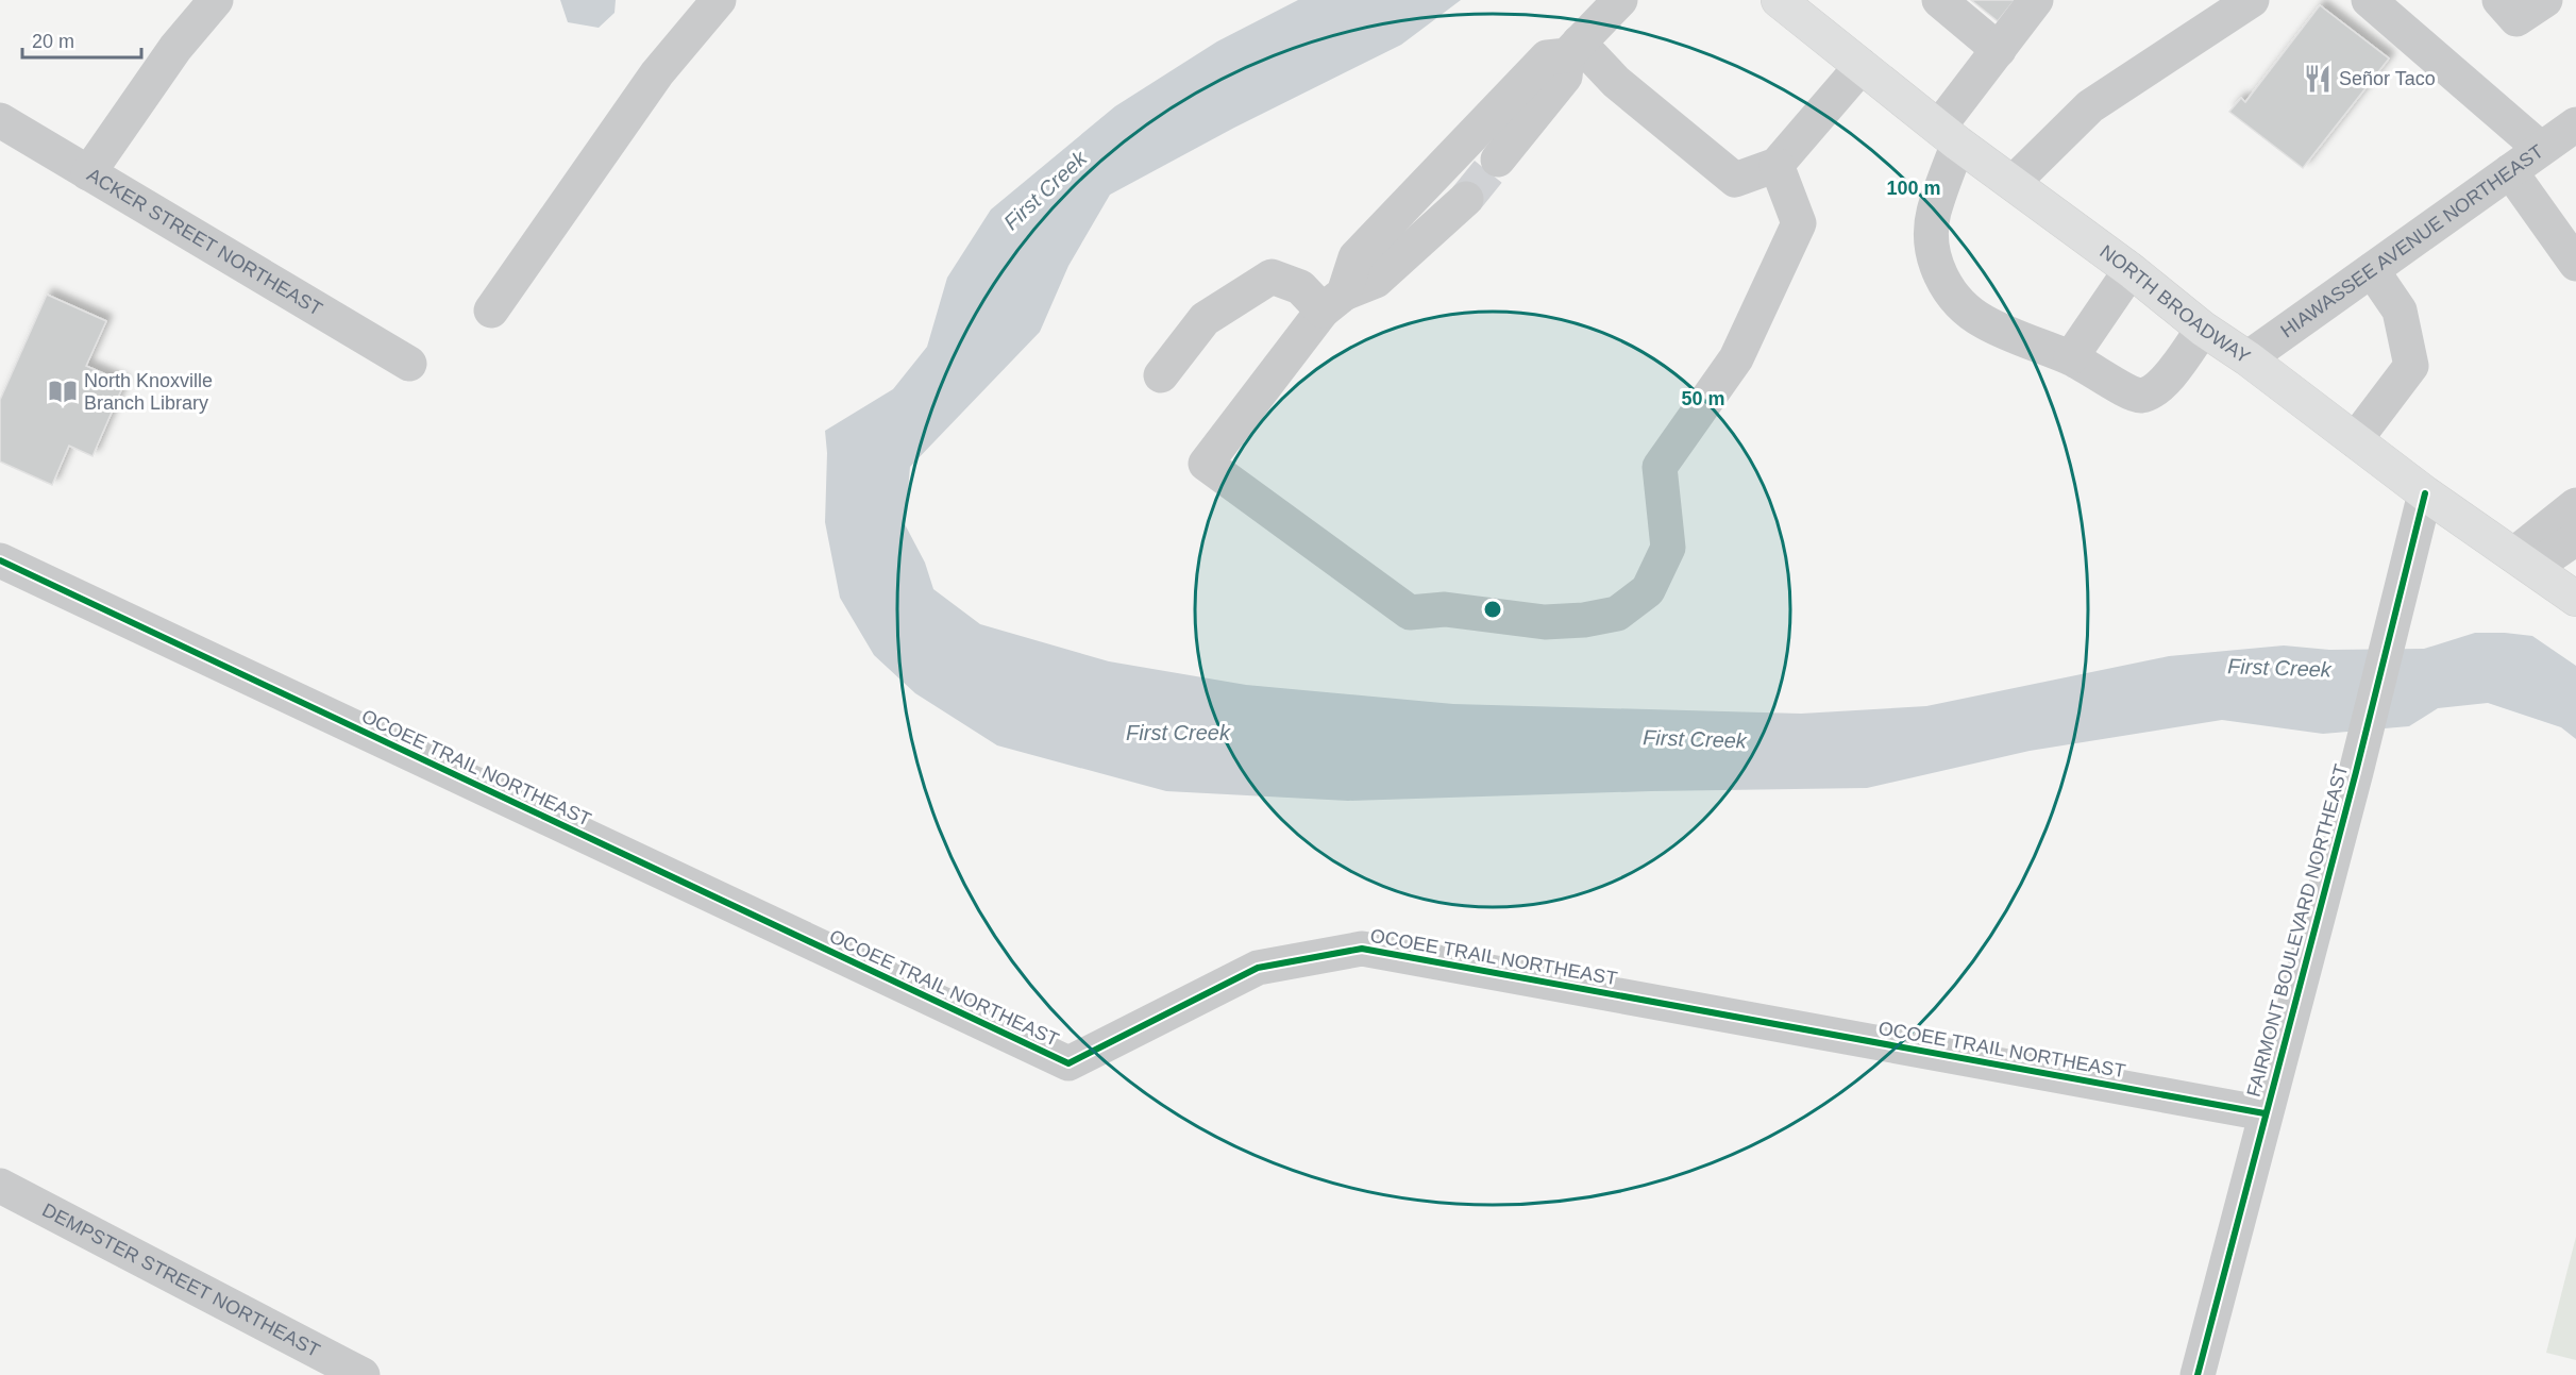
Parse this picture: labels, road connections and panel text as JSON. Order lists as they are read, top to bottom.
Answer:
{
  "streets": {
    "main road": ["NORTH BROADWAY"],
    "street": [
      "HIAWASSEE AVENUE NORTHEAST",
      "ACKER STREET NORTHEAST",
      "OCOEE TRAIL NORTHEAST",
      "FAIRMONT BOULEVARD NORTHEAST",
      "DEMPSTER STREET NORTHEAST"
    ]
  },
  "crossings": [
    ["HIAWASSEE AVENUE NORTHEAST", "NORTH BROADWAY"],
    ["NORTH BROADWAY", "FAIRMONT BOULEVARD NORTHEAST"],
    ["OCOEE TRAIL NORTHEAST", "FAIRMONT BOULEVARD NORTHEAST"]
  ],
  "water": ["First Creek"],
  "places": {
    "restaurant": ["Señor Taco"],
    "library": ["North Knoxville Branch Library"]
  },
  "scale_bar": "20 m",
  "rings": ["100 m", "50 m"]
}
